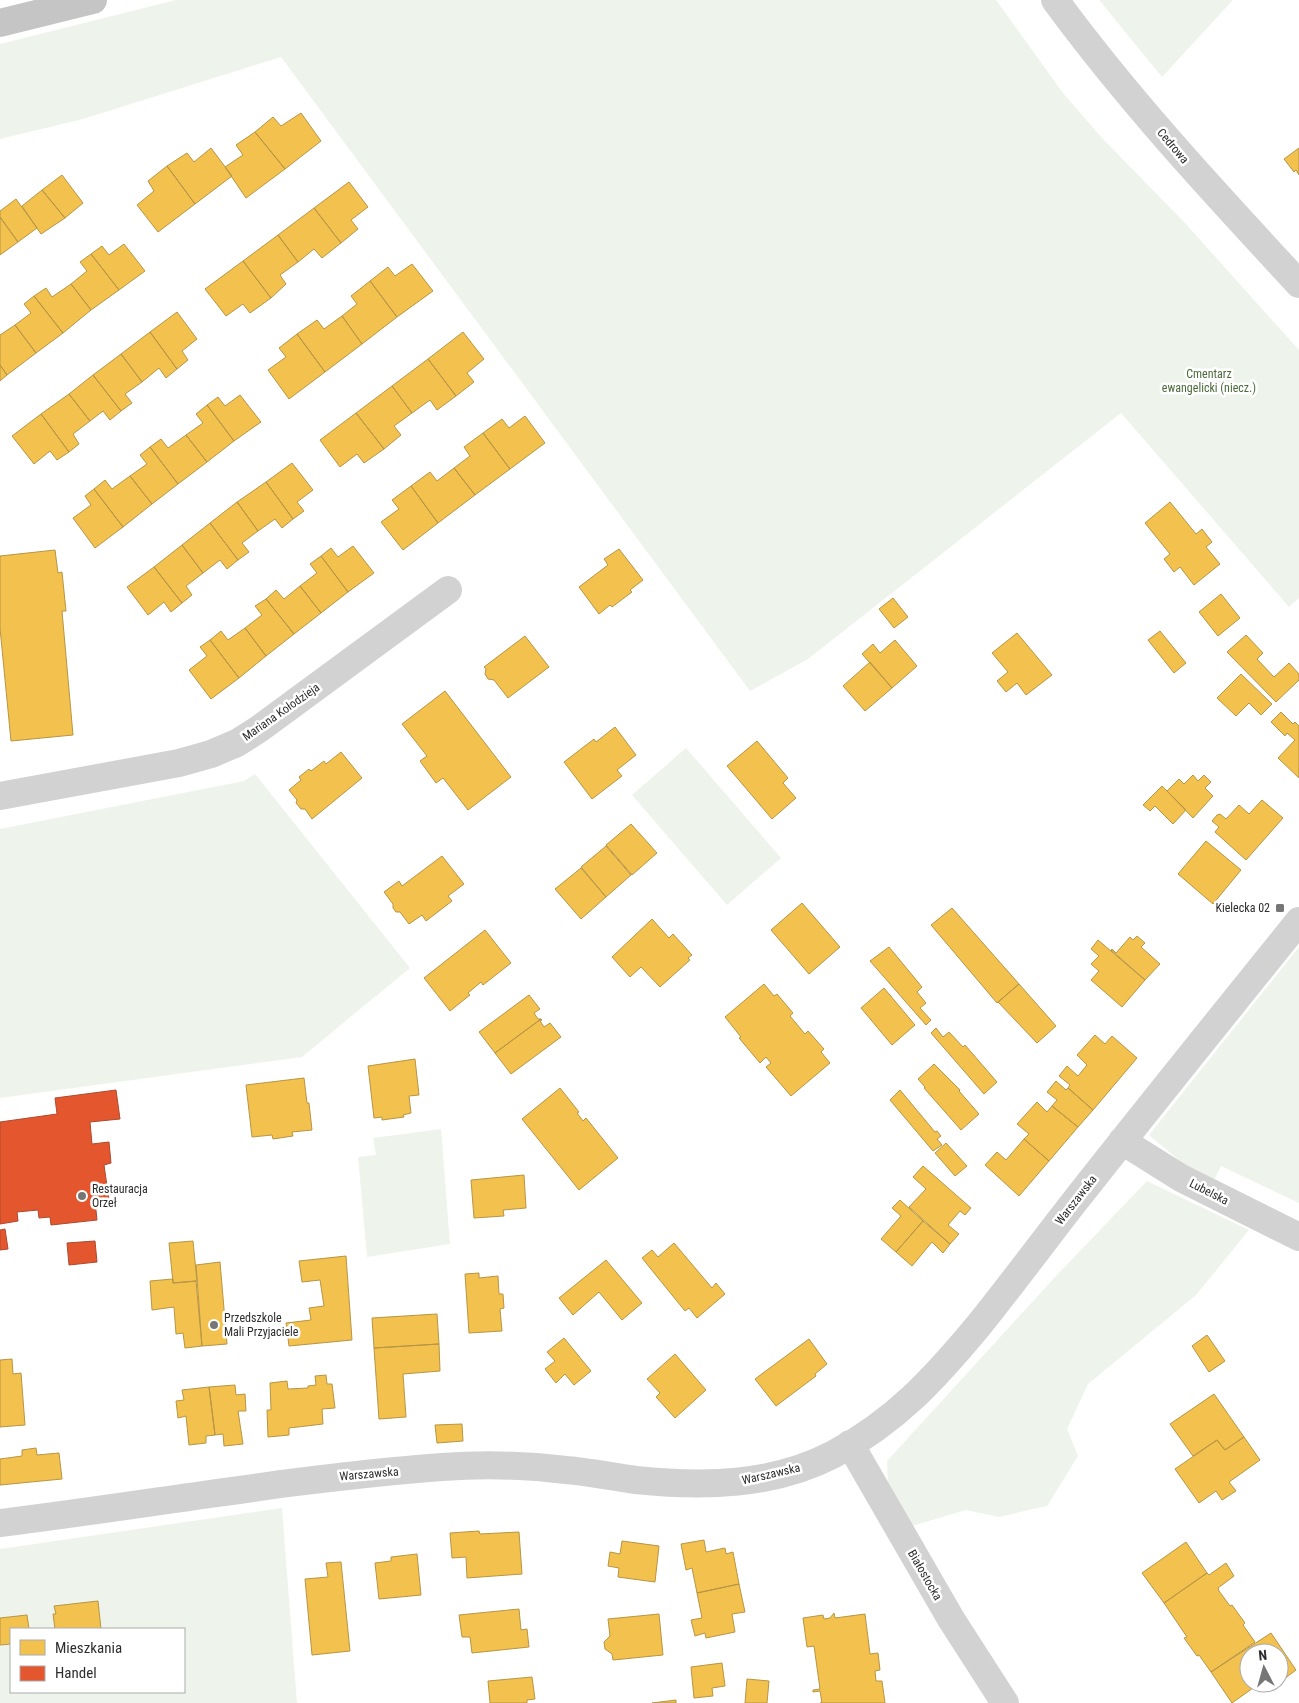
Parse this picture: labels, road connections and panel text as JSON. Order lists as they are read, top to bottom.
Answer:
{
  "streets": {
    "street": [
      "Cedrowa",
      "Mariana Kołodzieja",
      "Lubelska",
      "Warszawska",
      "Białostocka"
    ]
  },
  "crossings": [
    ["Lubelska", "Warszawska"],
    ["Warszawska", "Białostocka"]
  ],
  "parks": ["Cmentarz ewangelicki (niecz.)"],
  "places": {
    "transit": ["Kielecka 02"],
    "other": ["Restauracja Orzeł", "Przedszkole Mali Przyjaciele"]
  },
  "legend": ["Mieszkania", "Handel"],
  "north": "top"
}
